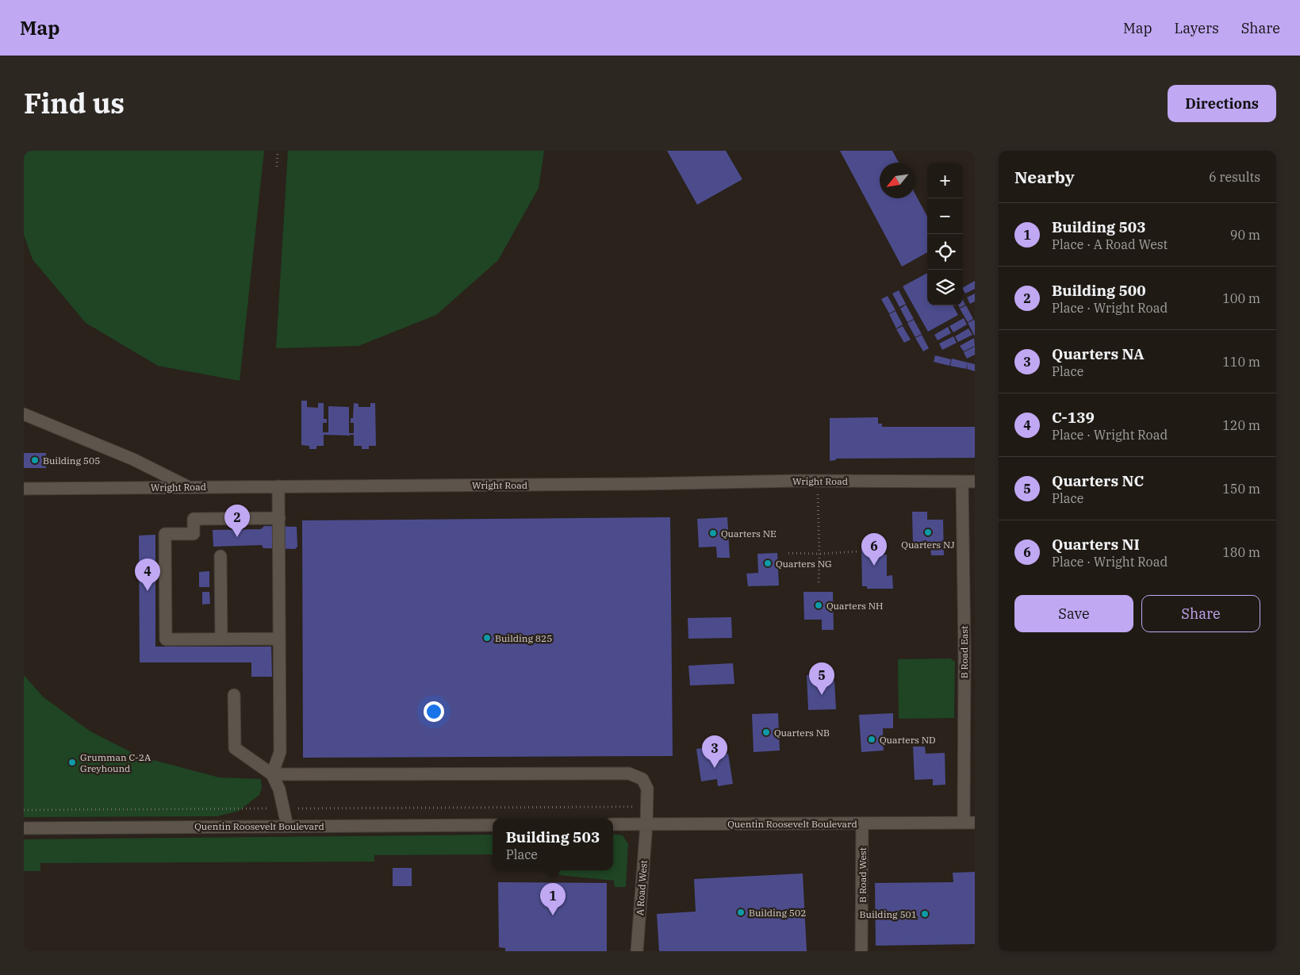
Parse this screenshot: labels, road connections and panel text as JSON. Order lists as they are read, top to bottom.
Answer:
{
  "streets": {
    "street": [
      "Wright Road",
      "B Road East",
      "Quentin Roosevelt Boulevard",
      "B Road West",
      "A Road West"
    ]
  },
  "crossings": [
    ["Wright Road", "B Road East"],
    ["B Road East", "Quentin Roosevelt Boulevard"],
    ["Quentin Roosevelt Boulevard", "B Road West"],
    ["Quentin Roosevelt Boulevard", "A Road West"]
  ],
  "places": [
    "Building 505",
    "Quarters NJ",
    "Quarters NE",
    "Quarters NG",
    "Quarters NH",
    "Building 825",
    "Quarters NB",
    "Quarters ND",
    "Grumman C-2A Greyhound",
    "Building 502",
    "Building 501"
  ],
  "north": "bottom left",
  "page": {
    "header": "Map",
    "nav": ["Map", "Layers", "Share"],
    "title": "Find us",
    "buttons": [
      "Directions",
      ["Save", "Share"]
    ],
    "heading": ["Nearby", "6 results"],
    "map_buttons": ["+", "−"],
    "list": [
      {
        "mark": "1",
        "name": "Building 503",
        "note": "Place · A Road West",
        "value": "90 m"
      },
      {
        "mark": "2",
        "name": "Building 500",
        "note": "Place · Wright Road",
        "value": "100 m"
      },
      {
        "mark": "3",
        "name": "Quarters NA",
        "note": "Place",
        "value": "110 m"
      },
      {
        "mark": "4",
        "name": "C-139",
        "note": "Place · Wright Road",
        "value": "120 m"
      },
      {
        "mark": "5",
        "name": "Quarters NC",
        "note": "Place",
        "value": "150 m"
      },
      {
        "mark": "6",
        "name": "Quarters NI",
        "note": "Place · Wright Road",
        "value": "180 m"
      }
    ],
    "pins": [
      "2",
      "6",
      "4",
      "5",
      "3",
      "1"
    ],
    "popup": ["Building 503", "Place"]
  }
}
